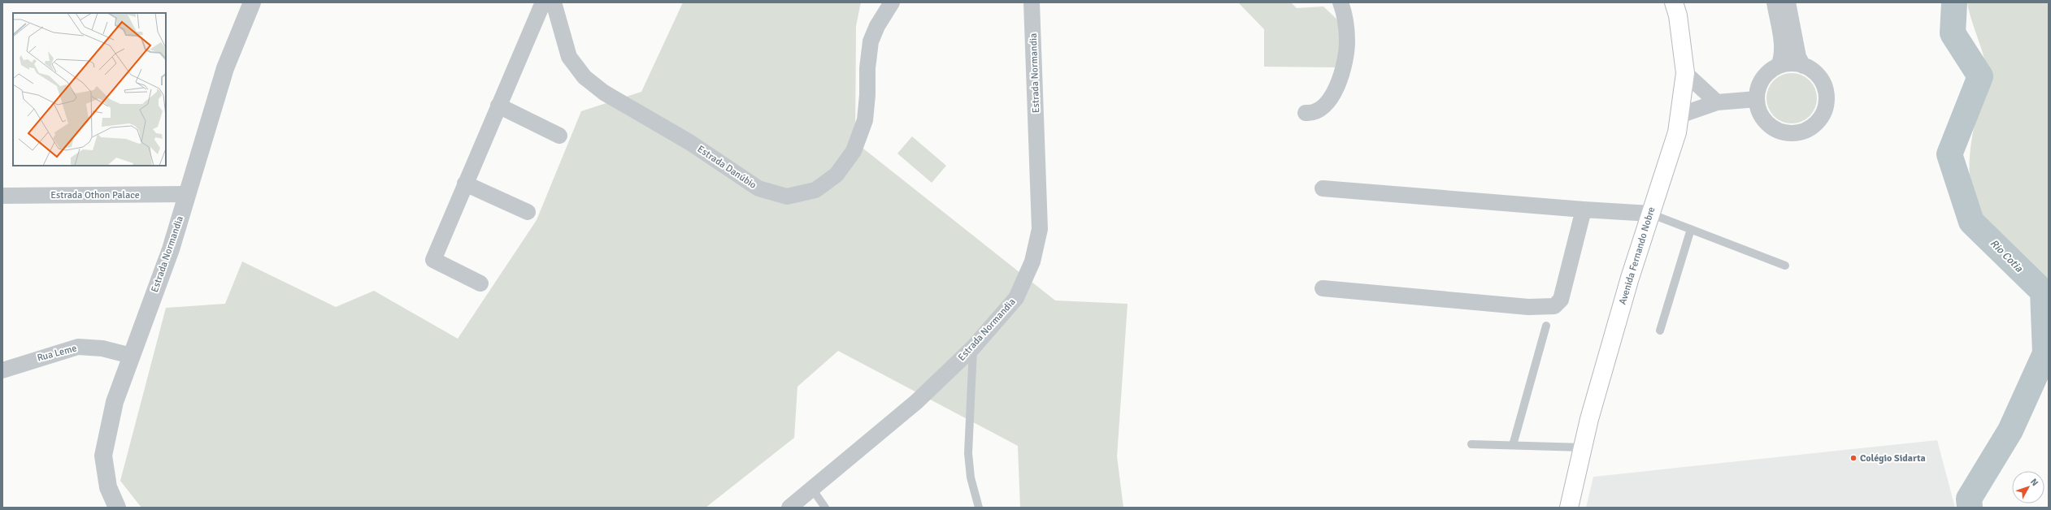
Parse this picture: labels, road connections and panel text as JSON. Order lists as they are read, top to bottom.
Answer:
{
  "streets": {
    "main road": ["Avenida Fernando Nobre"],
    "street": [
      "Estrada Normandia",
      "Estrada Danúbio",
      "Estrada Othon Palace",
      "Rua Leme"
    ]
  },
  "crossings": [
    ["Estrada Normandia", "Estrada Othon Palace"],
    ["Estrada Normandia", "Rua Leme"]
  ],
  "water": ["Rio Cotia"],
  "places": ["Colégio Sidarta"],
  "north": "top right"
}
